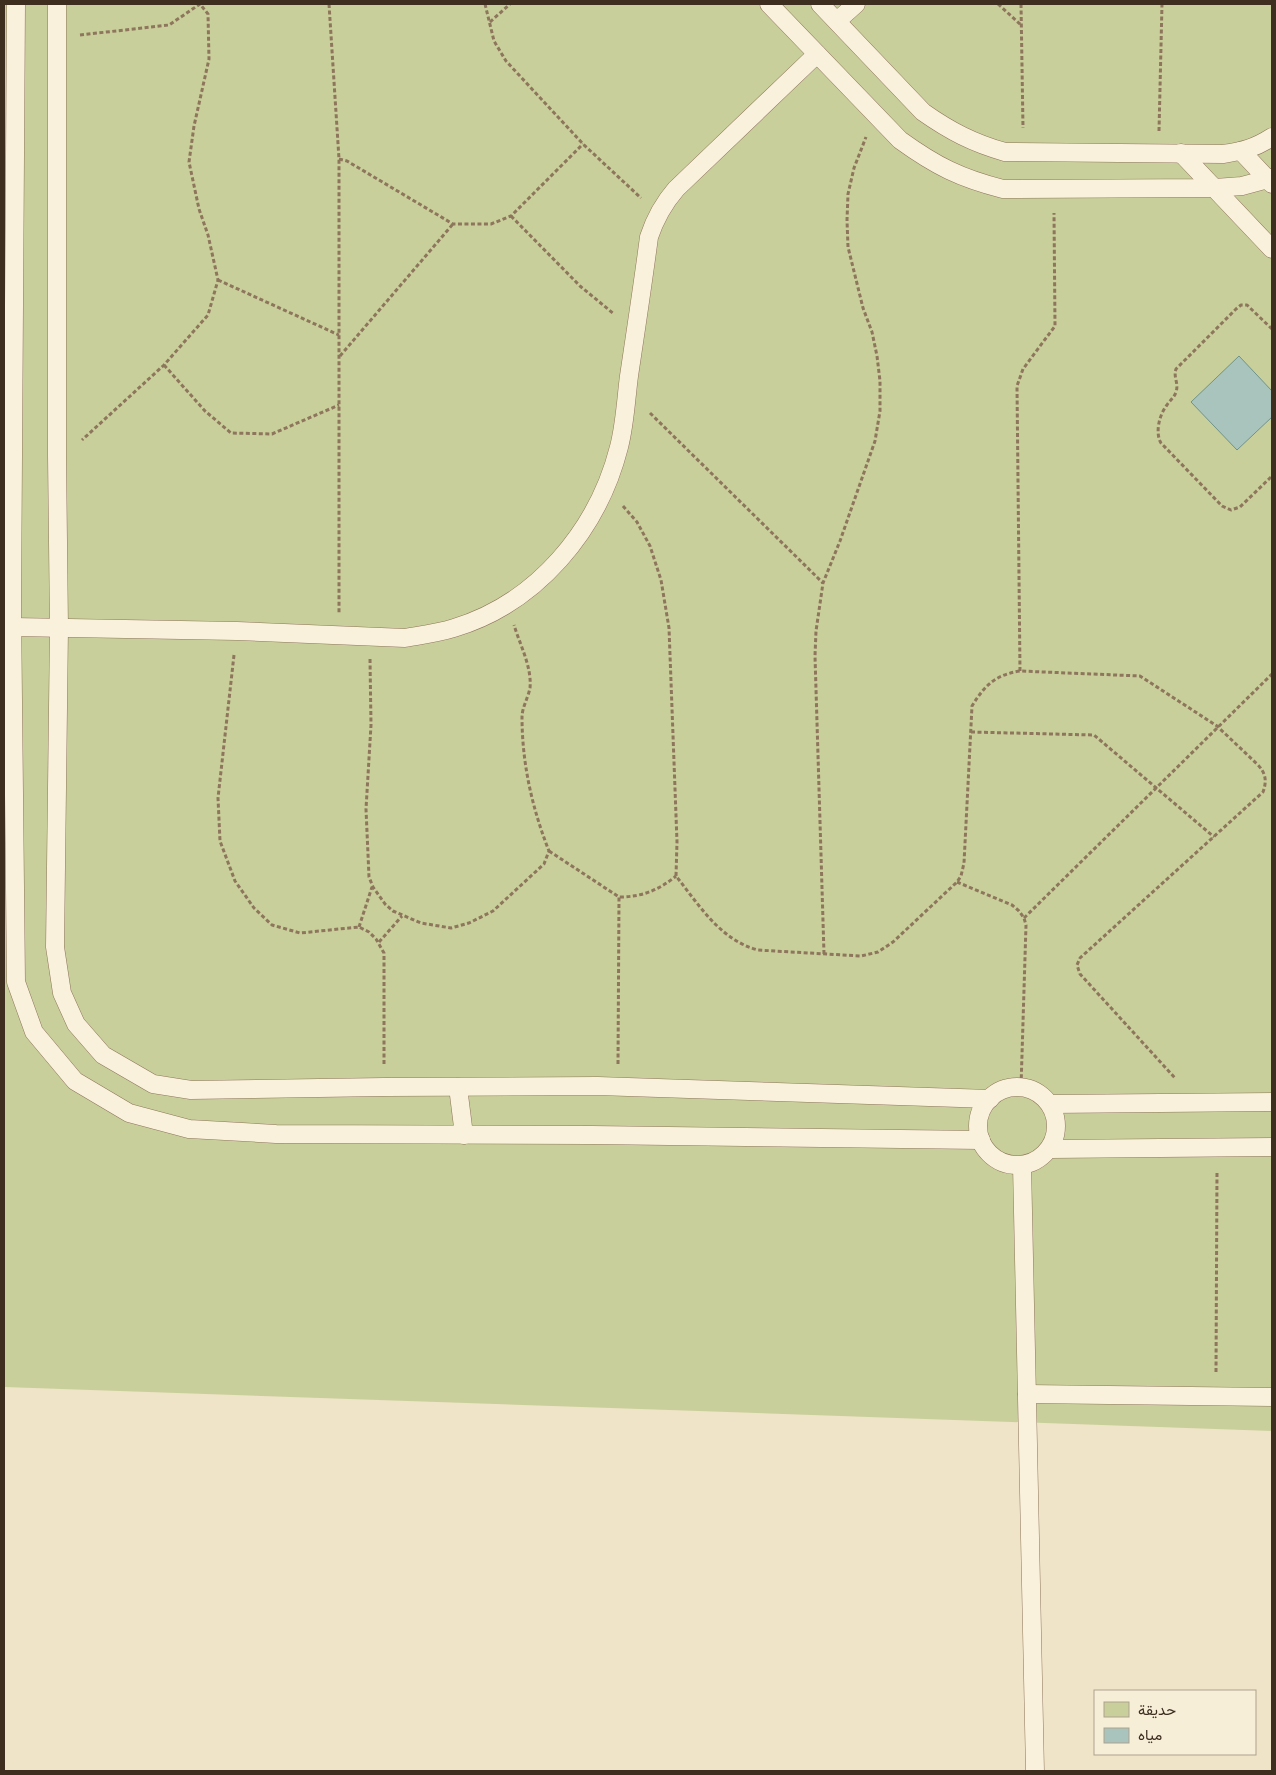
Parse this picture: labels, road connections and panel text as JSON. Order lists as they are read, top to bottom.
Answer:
{
  "legend": ["حديقة", "مياه"]
}
